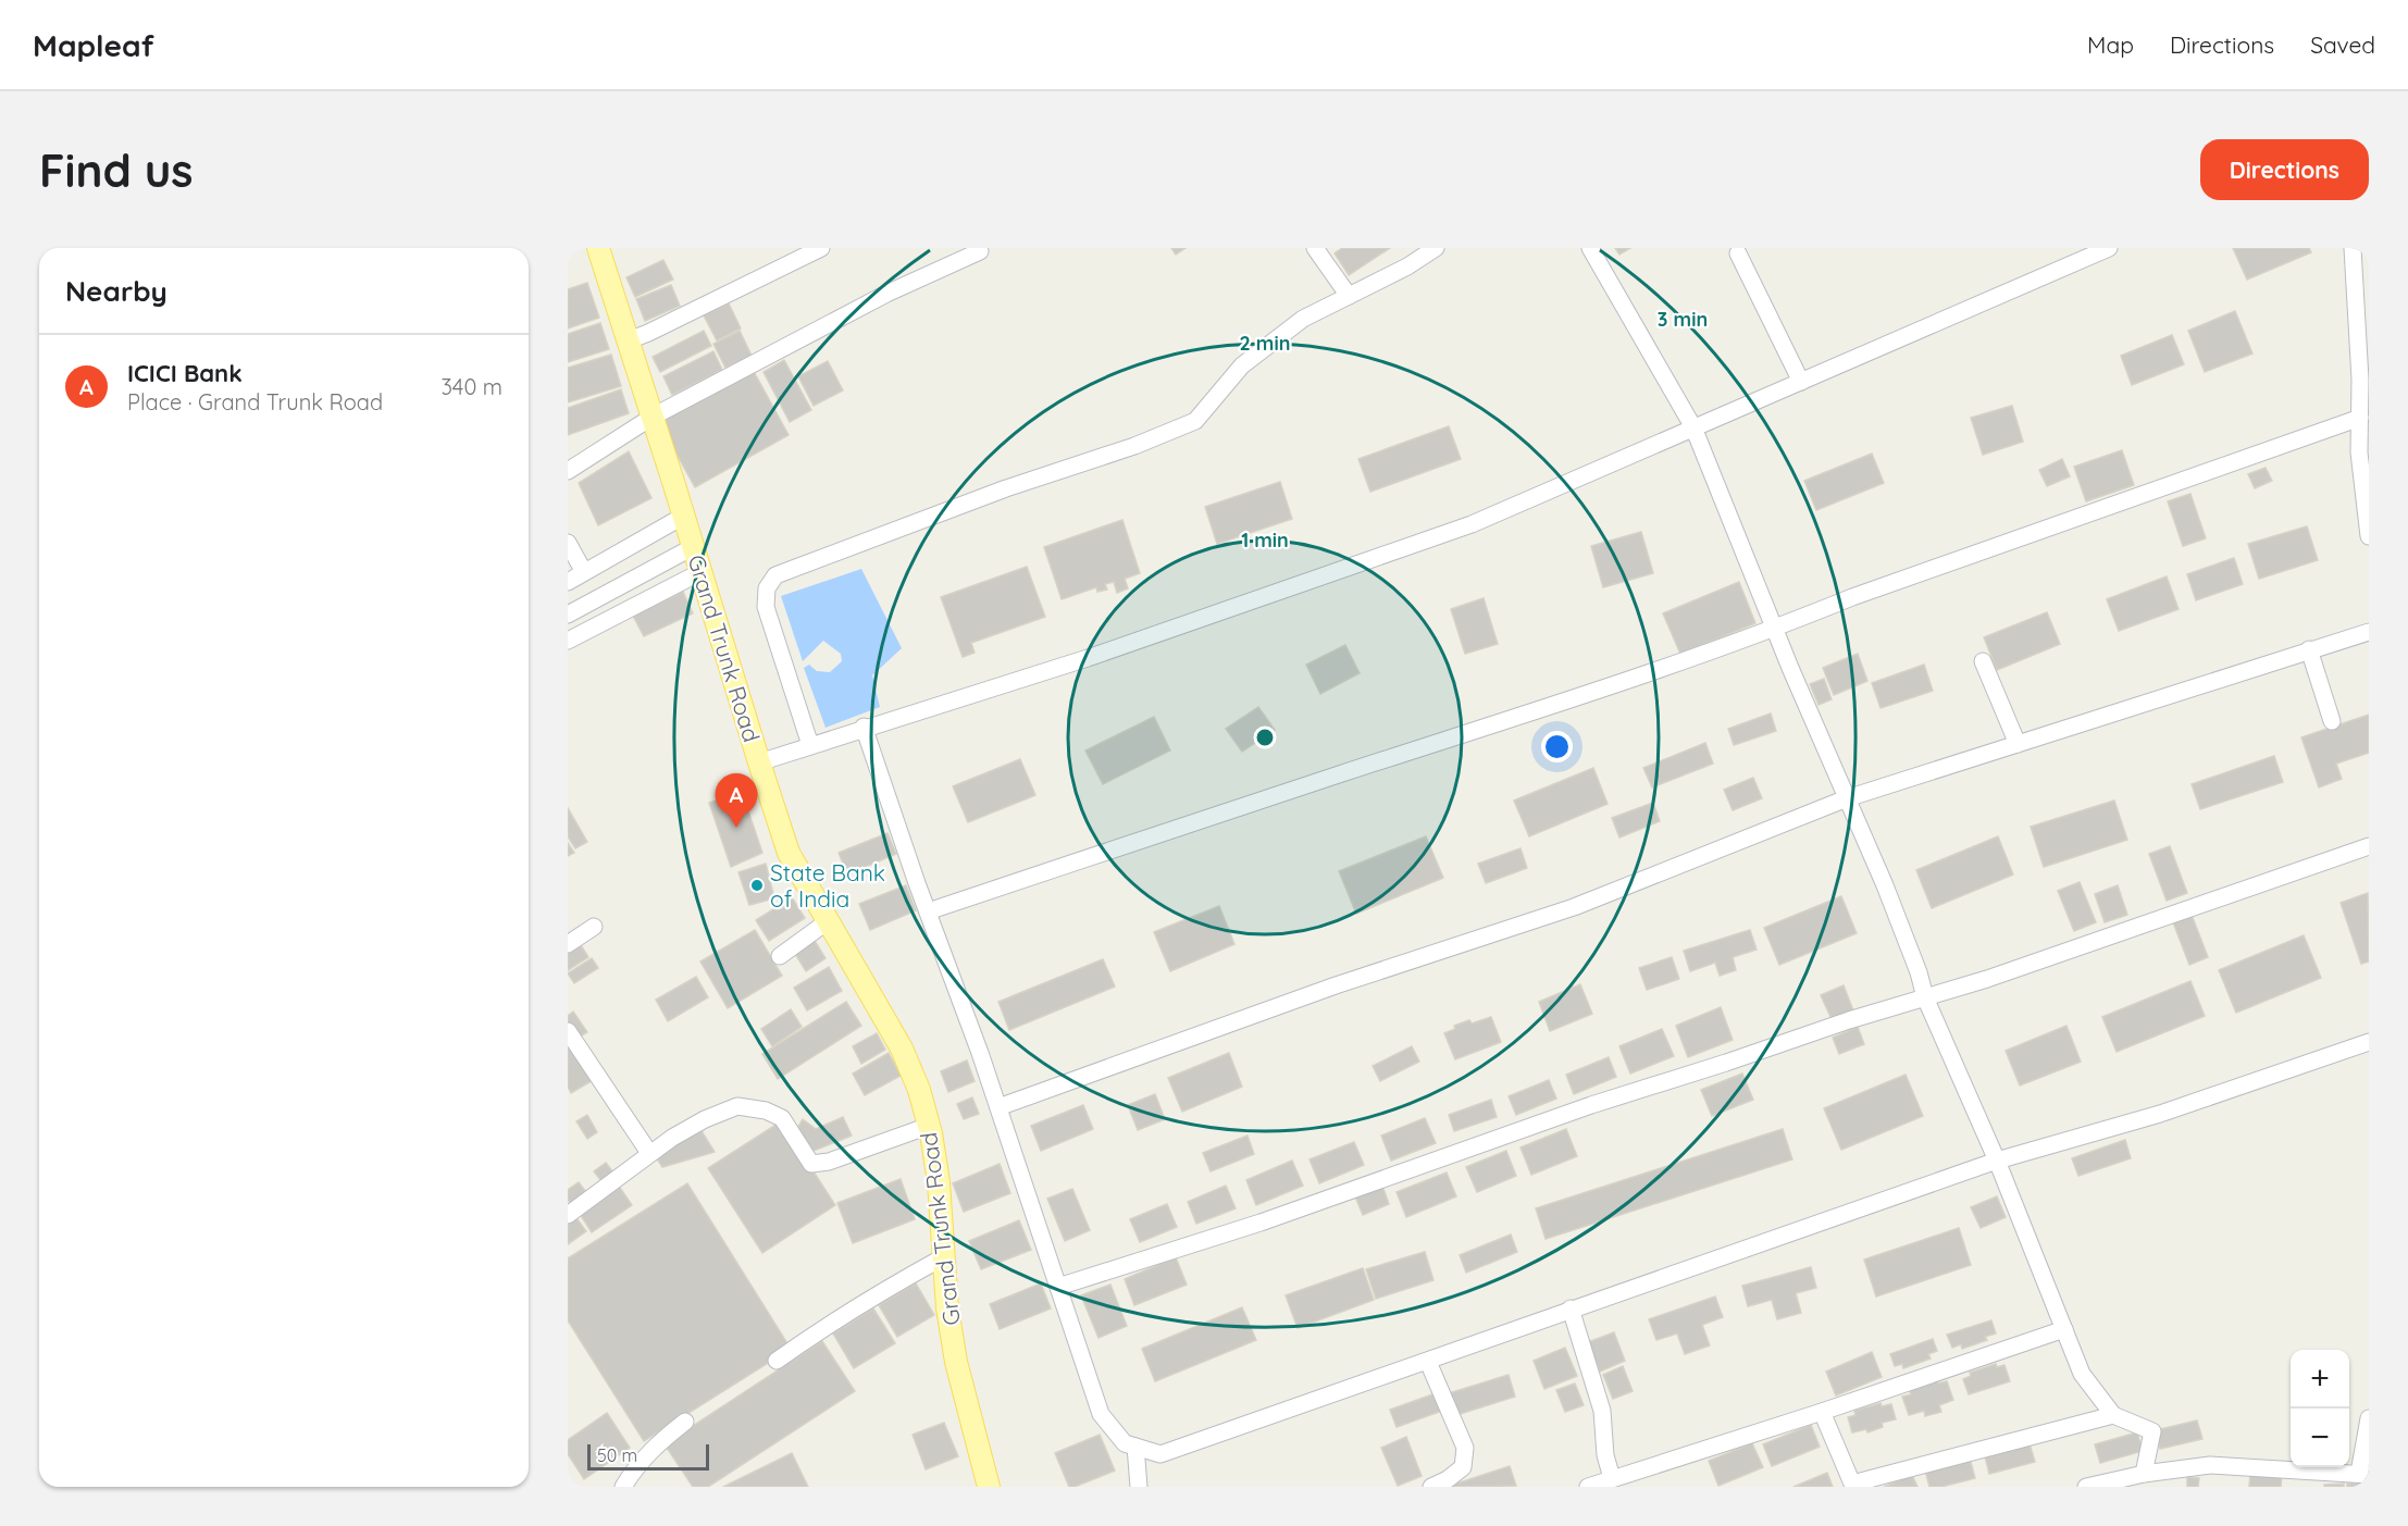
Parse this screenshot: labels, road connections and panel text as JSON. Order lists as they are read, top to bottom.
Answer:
{
  "streets": {
    "main road": ["Grand Trunk Road"]
  },
  "places": ["State Bank of India"],
  "scale_bar": "50 m",
  "page": {
    "header": "Mapleaf",
    "nav": ["Map", "Directions", "Saved"],
    "buttons": "Directions",
    "title": "Find us",
    "heading": "Nearby",
    "list": [
      {
        "mark": "A",
        "name": "ICICI Bank",
        "note": "Place · Grand Trunk Road",
        "value": "340 m"
      }
    ],
    "pins": "A",
    "map_buttons": ["+", "−"],
    "scale": "50 m"
  },
  "rings": ["3 min", "2 min", "1 min"]
}
